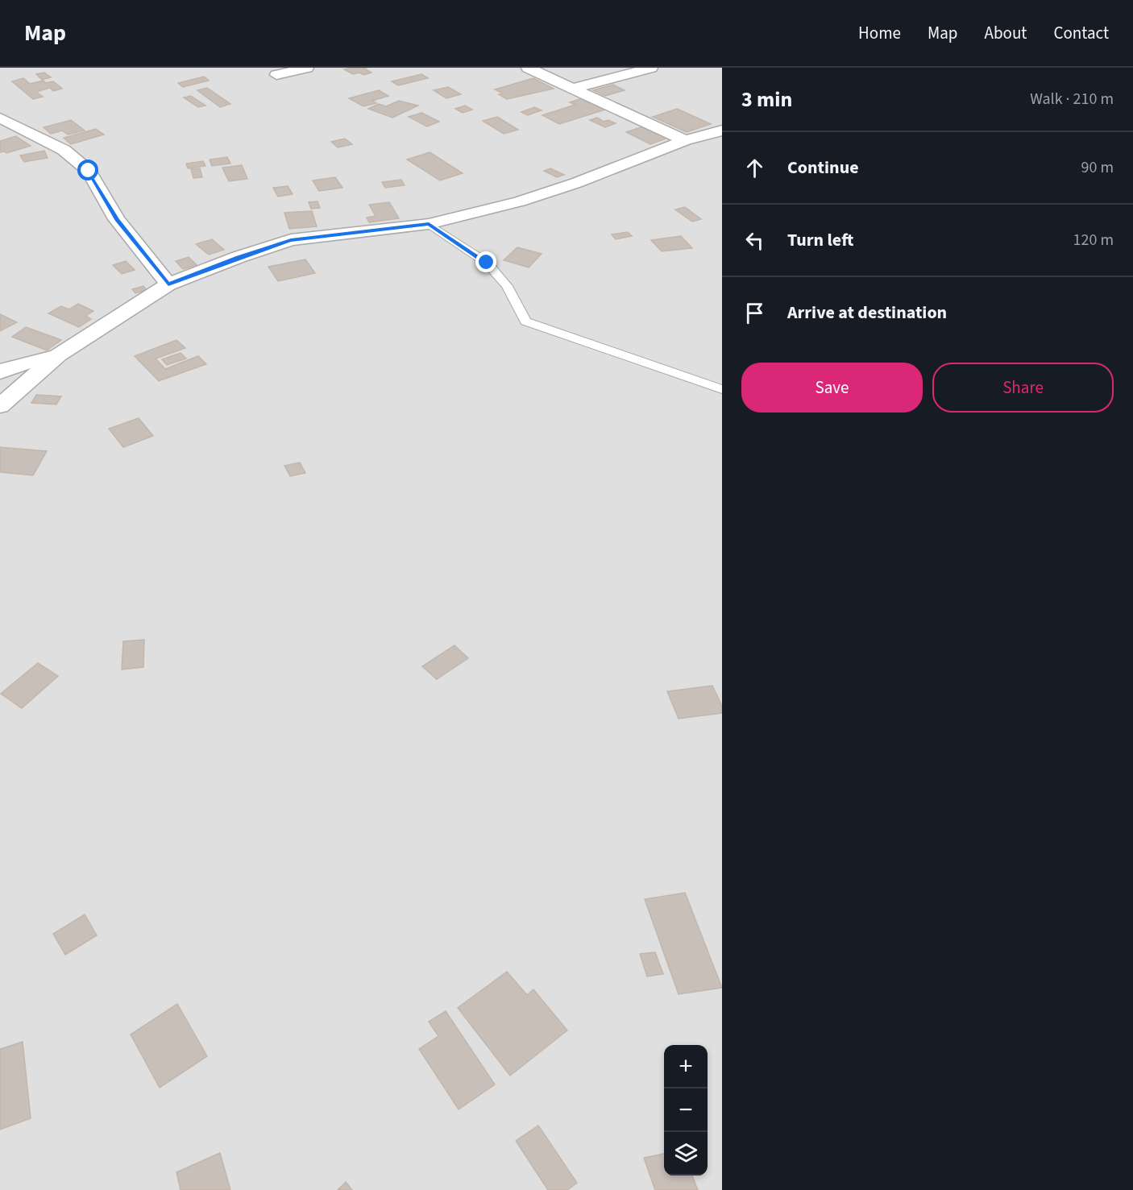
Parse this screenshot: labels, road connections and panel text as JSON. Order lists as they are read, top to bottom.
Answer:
{
  "page": {
    "header": "Map",
    "nav": [
      "Home",
      "Map",
      "About",
      "Contact"
    ],
    "heading": ["3 min", "Walk · 210 m"],
    "list": [
      ["Continue", "90 m"],
      ["Turn left", "120 m"],
      "Arrive at destination"
    ],
    "buttons": ["Save", "Share"],
    "map_buttons": ["+", "−"]
  }
}
